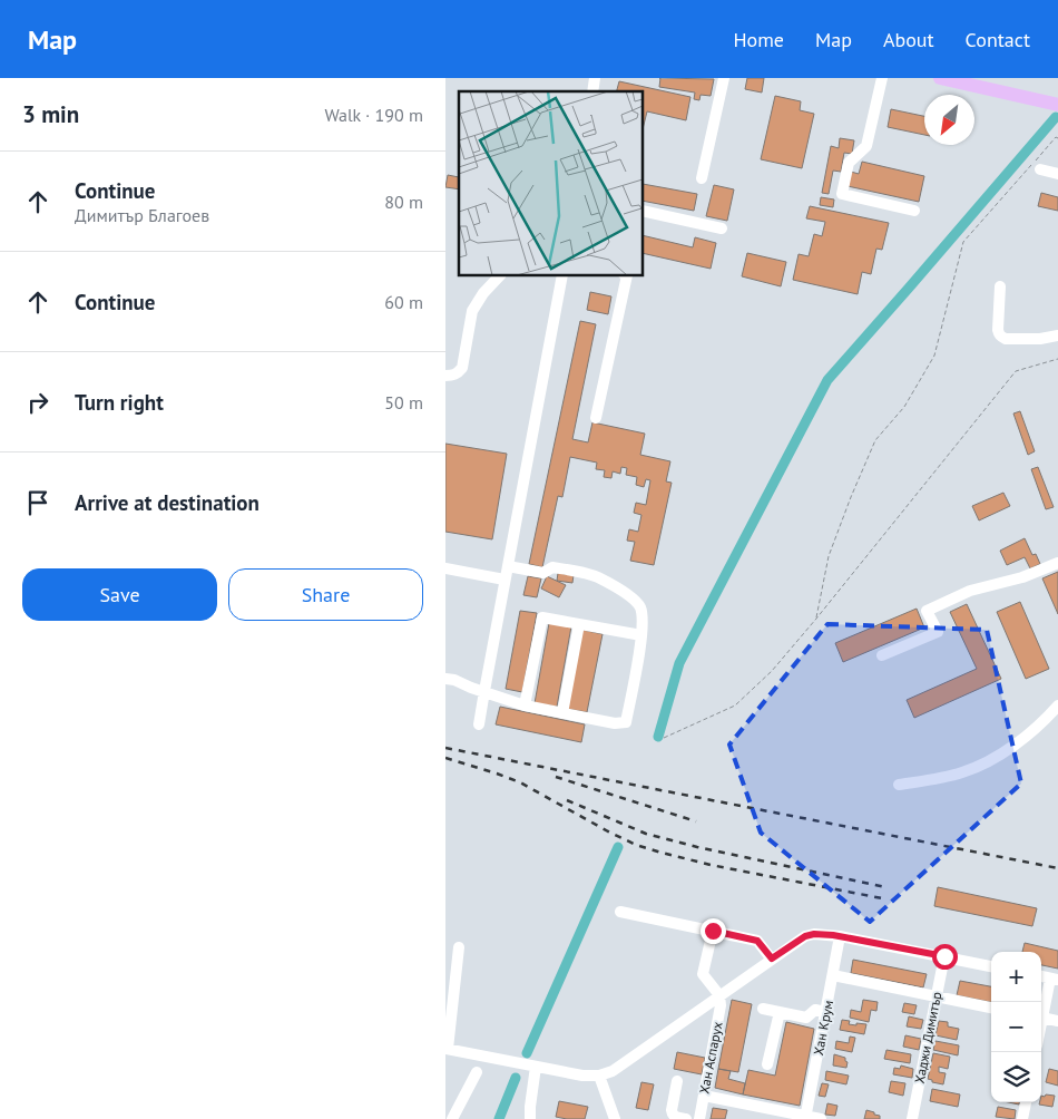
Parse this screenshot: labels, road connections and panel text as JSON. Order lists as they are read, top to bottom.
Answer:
{
  "streets": {
    "street": ["Хан Крум", "Хаджи Димитър", "Хан Аспарух"]
  },
  "north": "bottom left",
  "page": {
    "header": "Map",
    "nav": [
      "Home",
      "Map",
      "About",
      "Contact"
    ],
    "heading": ["3 min", "Walk · 190 m"],
    "list": [
      ["Continue", "Димитър Благоев", "80 m"],
      ["Continue", "60 m"],
      ["Turn right", "50 m"],
      "Arrive at destination"
    ],
    "buttons": ["Save", "Share"],
    "map_buttons": ["+", "−"]
  }
}
